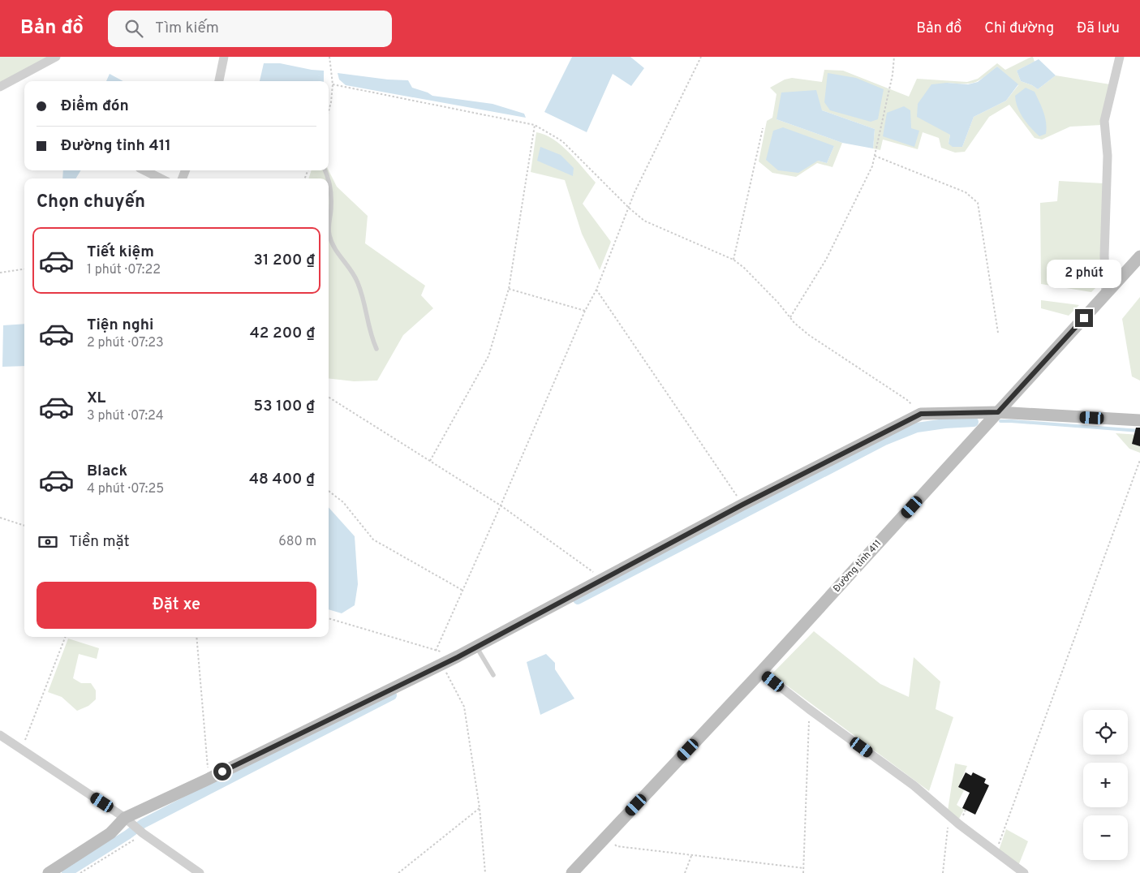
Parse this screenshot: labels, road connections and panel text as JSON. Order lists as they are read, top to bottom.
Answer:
{
  "streets": {
    "main road": ["Đường tỉnh 411"]
  },
  "page": {
    "header": "Bản đồ",
    "search": "Tìm kiếm",
    "nav": ["Bản đồ", "Chỉ đường", "Đã lưu"],
    "banner": ["Điểm đón", "Đường tỉnh 411"],
    "heading": "Chọn chuyến",
    "list": [
      {
        "name": "Tiết kiệm",
        "note": "1 phút · 07:22",
        "value": "31 200 ₫"
      },
      {
        "name": "Tiện nghi",
        "note": "2 phút · 07:23",
        "value": "42 200 ₫"
      },
      {
        "name": "XL",
        "note": "3 phút · 07:24",
        "value": "53 100 ₫"
      },
      {
        "name": "Black",
        "note": "4 phút · 07:25",
        "value": "48 400 ₫"
      }
    ],
    "bubble": "2 phút",
    "pay": ["Tiền mặt", "680 m"],
    "buttons": "Đặt xe",
    "map_buttons": ["+", "−"]
  }
}
